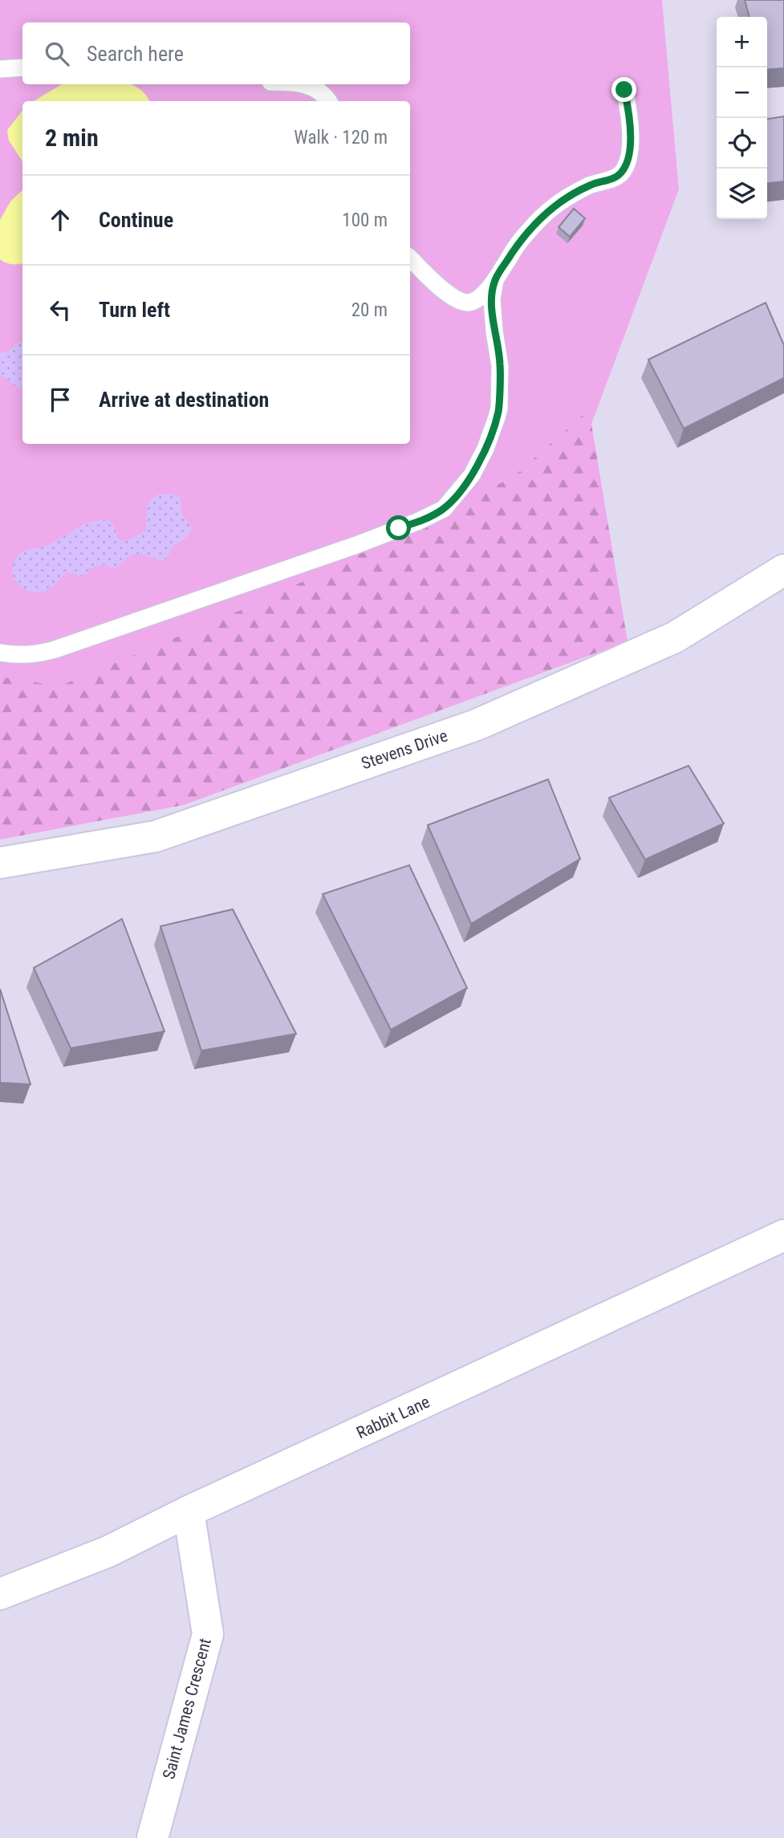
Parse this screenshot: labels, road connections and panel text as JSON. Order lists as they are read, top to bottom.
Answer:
{
  "streets": {
    "street": ["Stevens Drive", "Rabbit Lane", "Saint James Crescent"]
  },
  "crossings": [
    ["Rabbit Lane", "Saint James Crescent"]
  ],
  "page": {
    "map_buttons": ["+", "−"],
    "search": "Search here",
    "heading": ["2 min", "Walk · 120 m"],
    "list": [
      ["Continue", "100 m"],
      ["Turn left", "20 m"],
      "Arrive at destination"
    ]
  }
}
